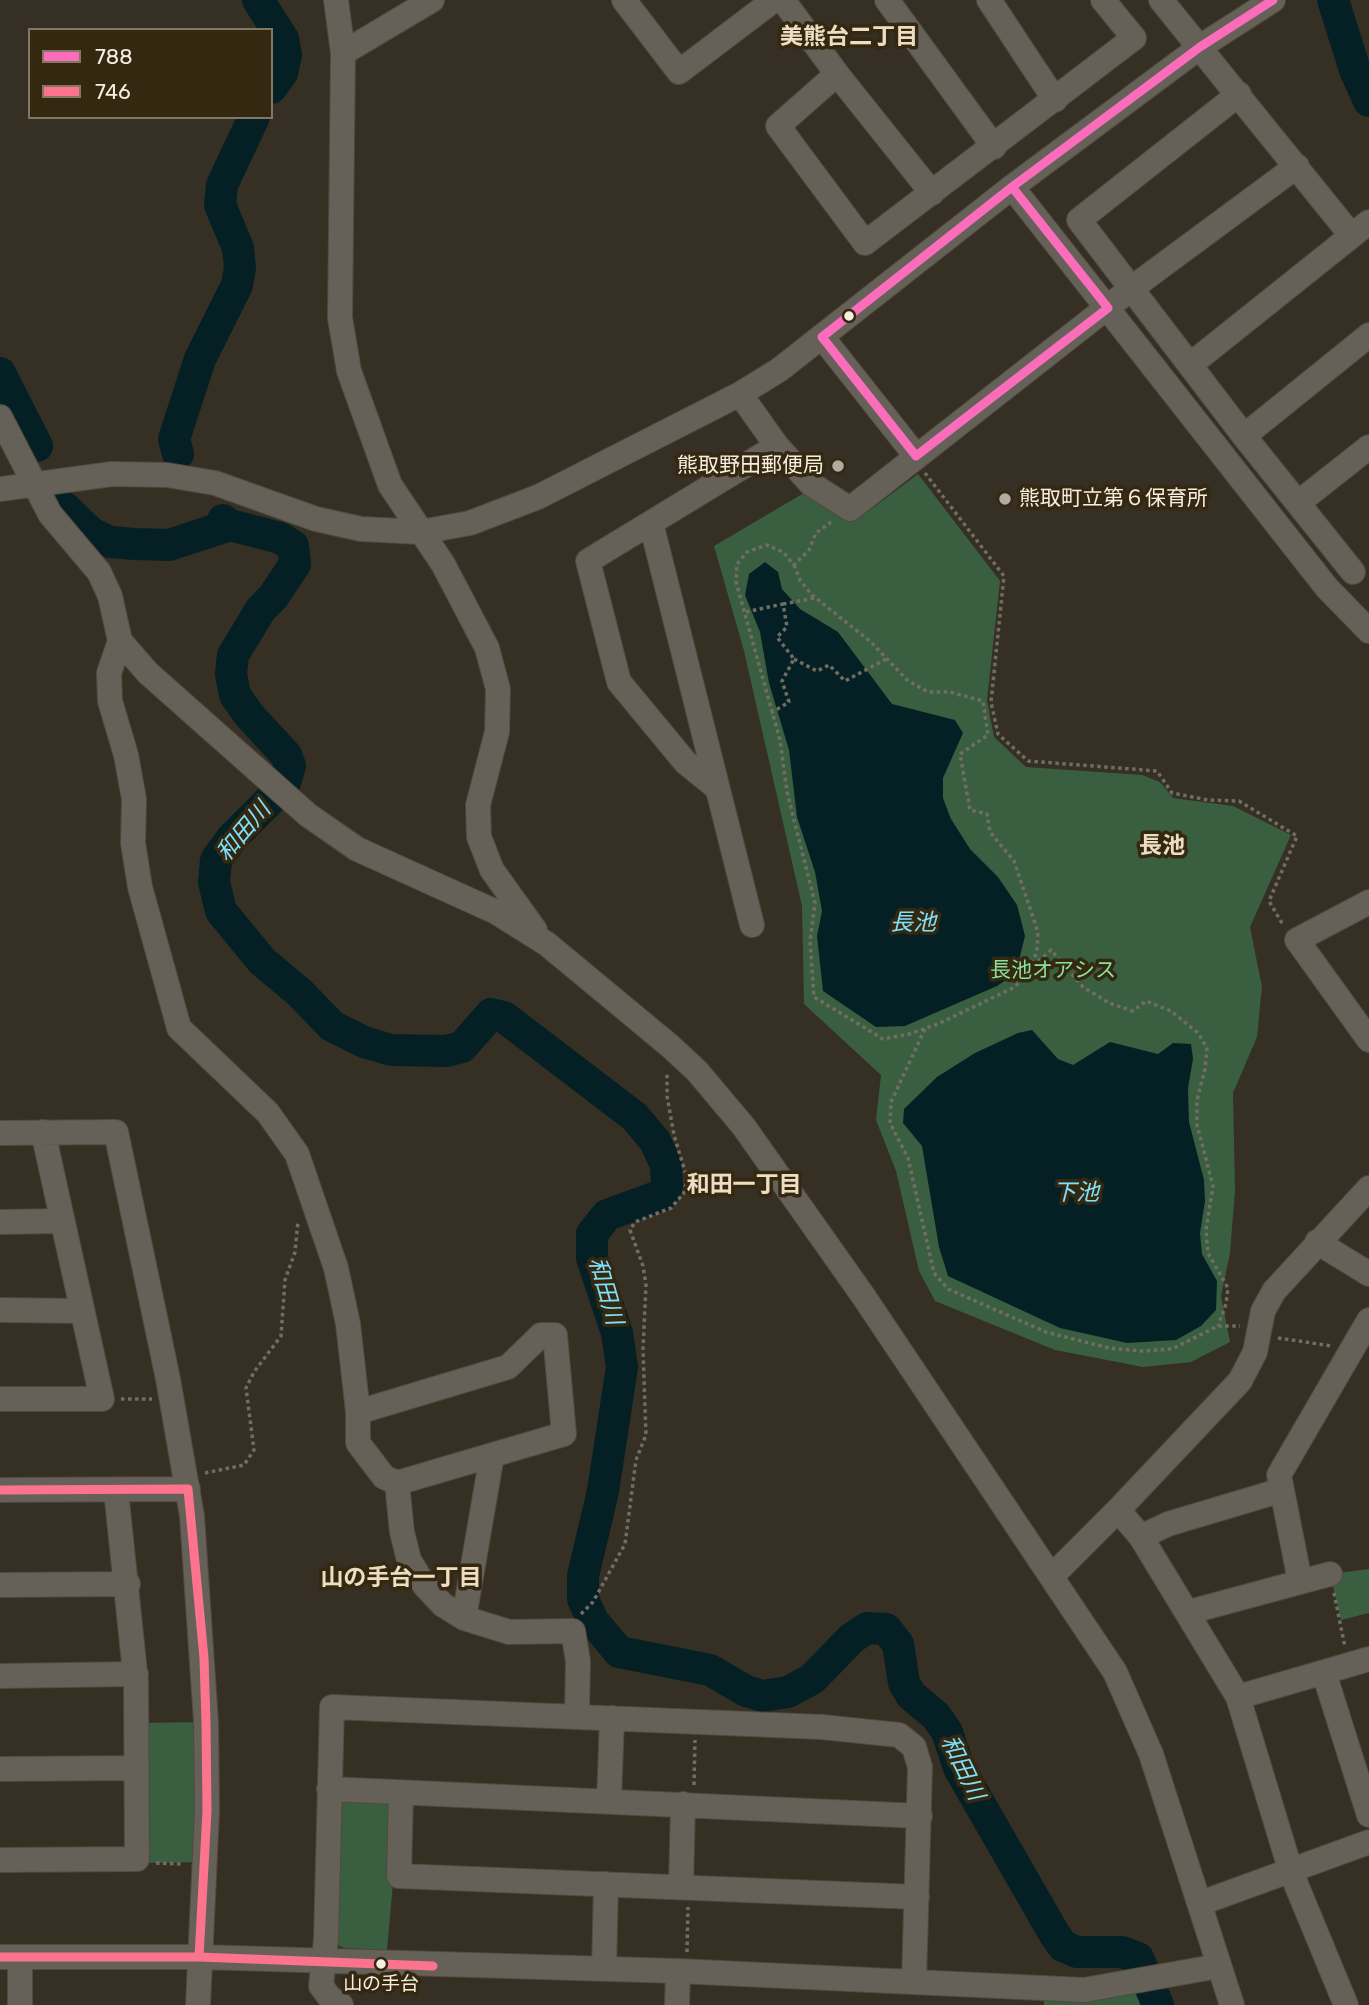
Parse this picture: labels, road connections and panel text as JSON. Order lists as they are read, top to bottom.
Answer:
{
  "districts": [
    "美熊台二丁目",
    "長池",
    "和田一丁目",
    "山の手台一丁目"
  ],
  "water": ["和田川", "長池", "下池"],
  "parks": ["長池オアシス"],
  "places": ["熊取野田郵便局", "熊取町立第６保育所", "山の手台"],
  "lines": ["transit line 788", "transit line 746"],
  "legend": ["788", "746"]
}
